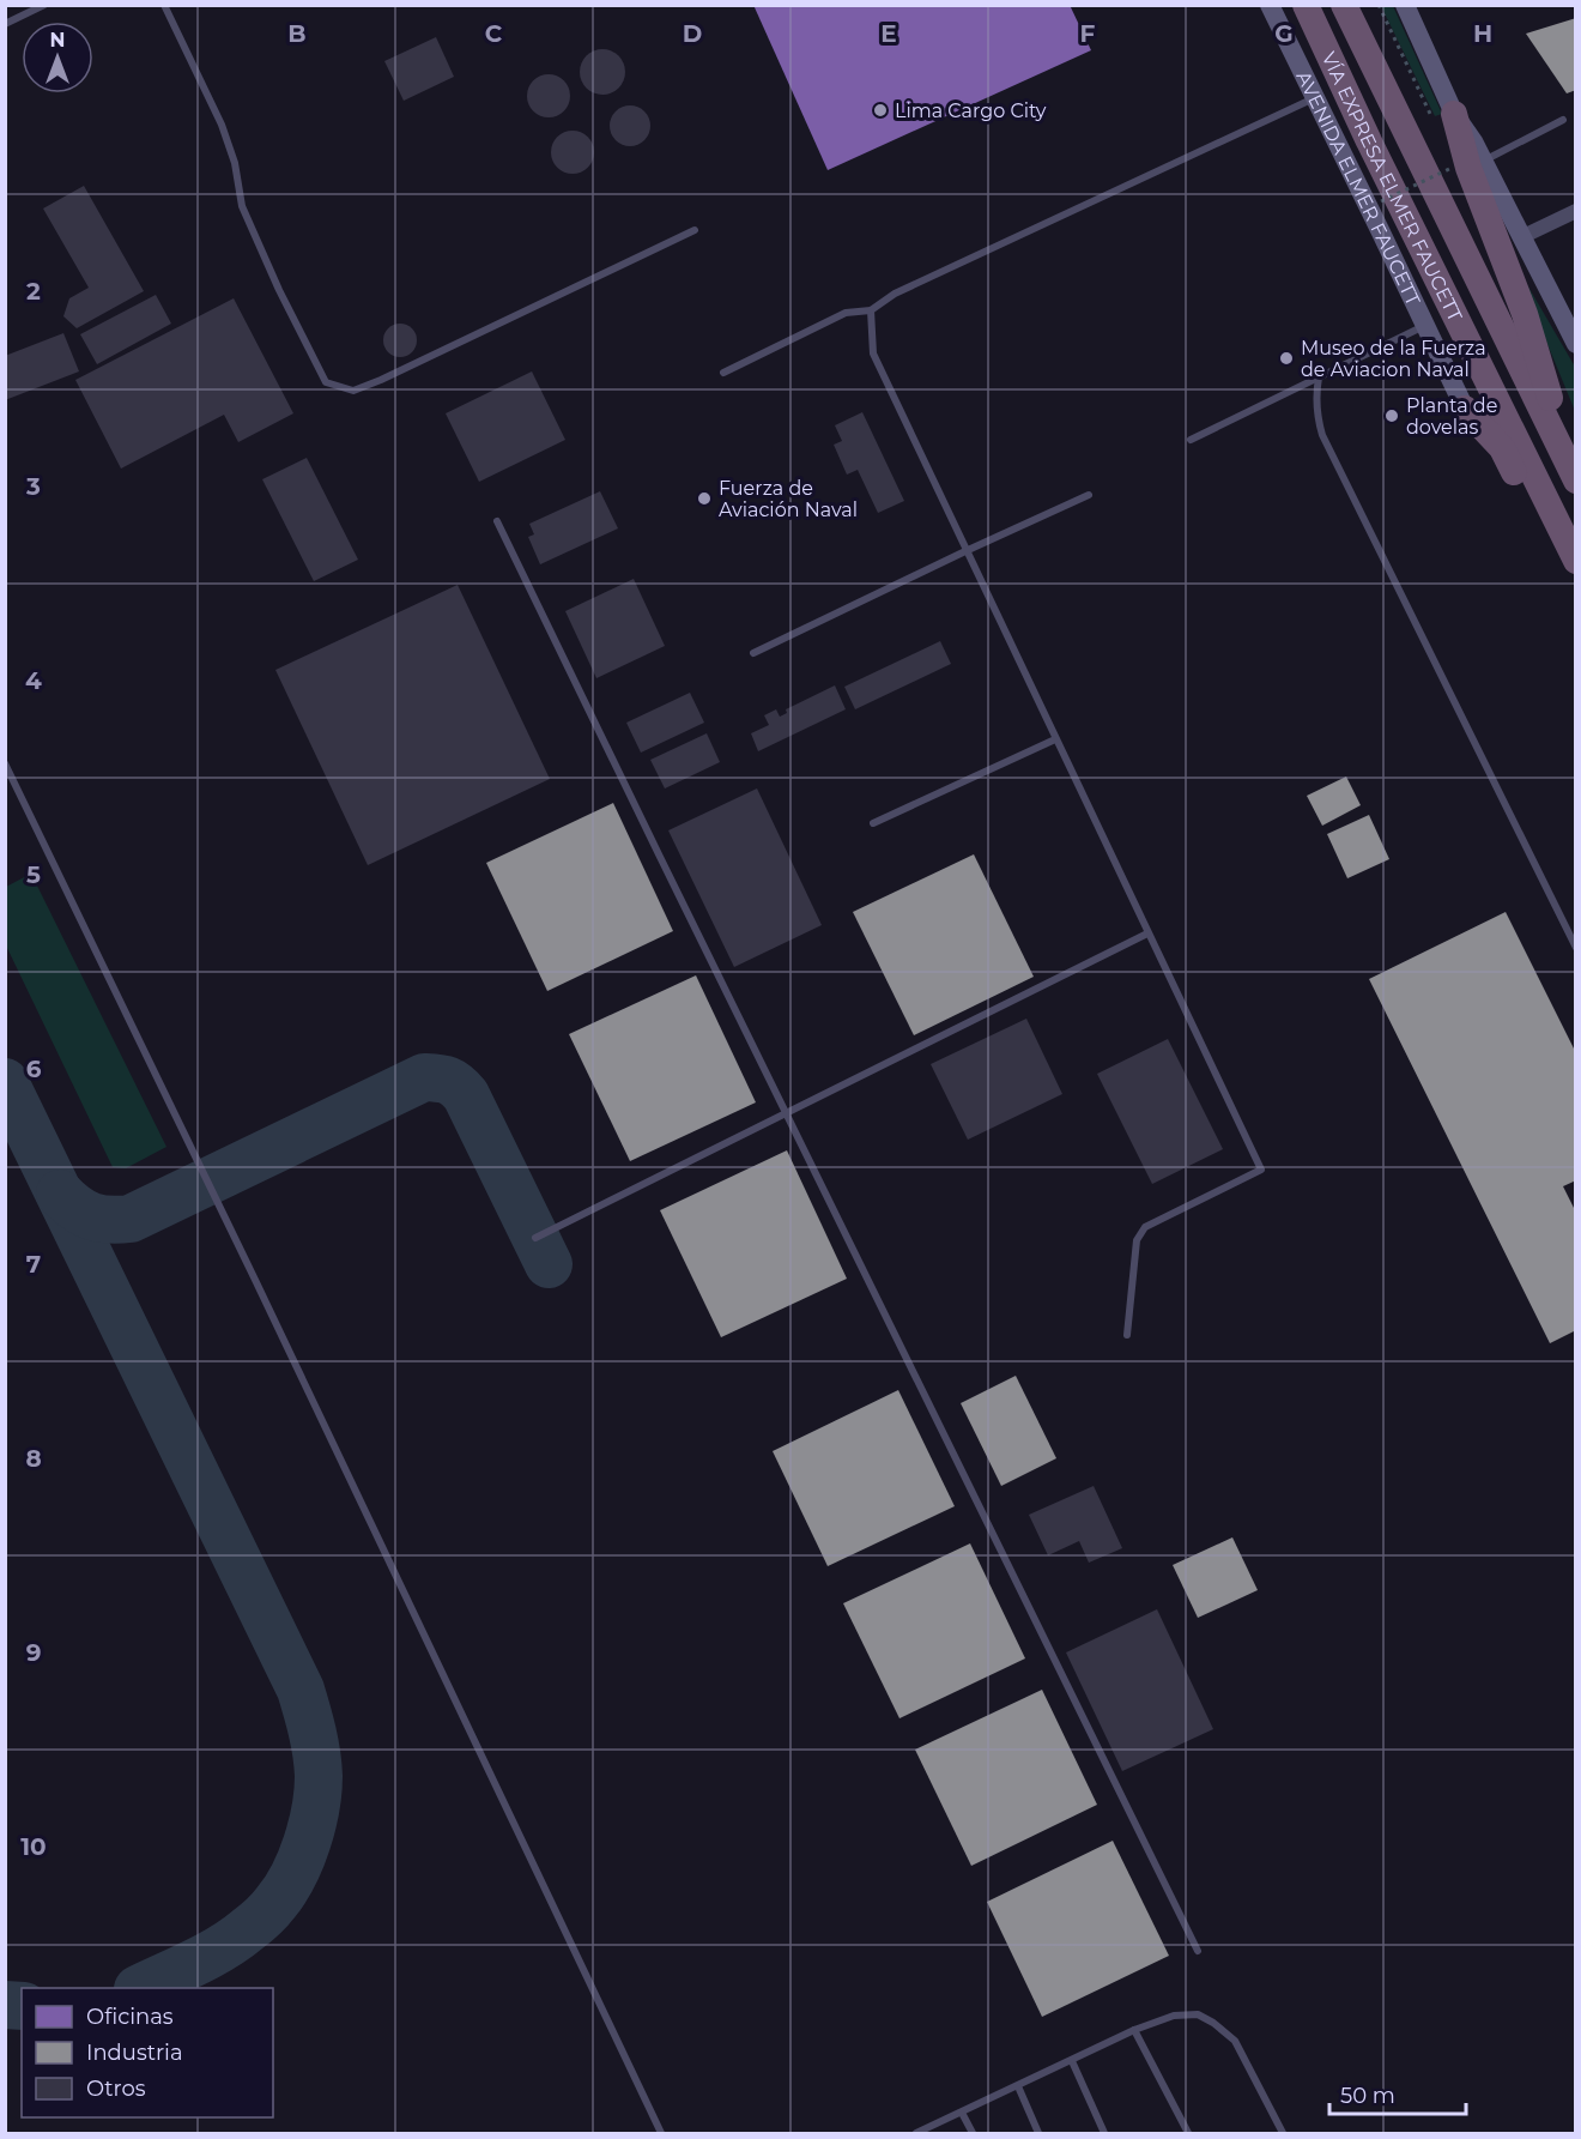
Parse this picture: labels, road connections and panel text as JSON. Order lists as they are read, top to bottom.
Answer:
{
  "streets": {
    "highway": ["VÍA EXPRESA ELMER FAUCETT"],
    "main road": ["AVENIDA ELMER FAUCETT"]
  },
  "places": [
    "Lima Cargo City",
    "Museo de la Fuerza de Aviacion Naval",
    "Planta de dovelas",
    "Fuerza de Aviación Naval"
  ],
  "legend": ["Oficinas", "Industria", "Otros"],
  "scale_bar": "50 m",
  "north": "top",
  "grid": {
    "columns": [
      "B",
      "C",
      "D",
      "E",
      "F",
      "G",
      "H"
    ],
    "rows": [
      "2",
      "3",
      "4",
      "5",
      "6",
      "7",
      "8",
      "9",
      "10"
    ]
  }
}
